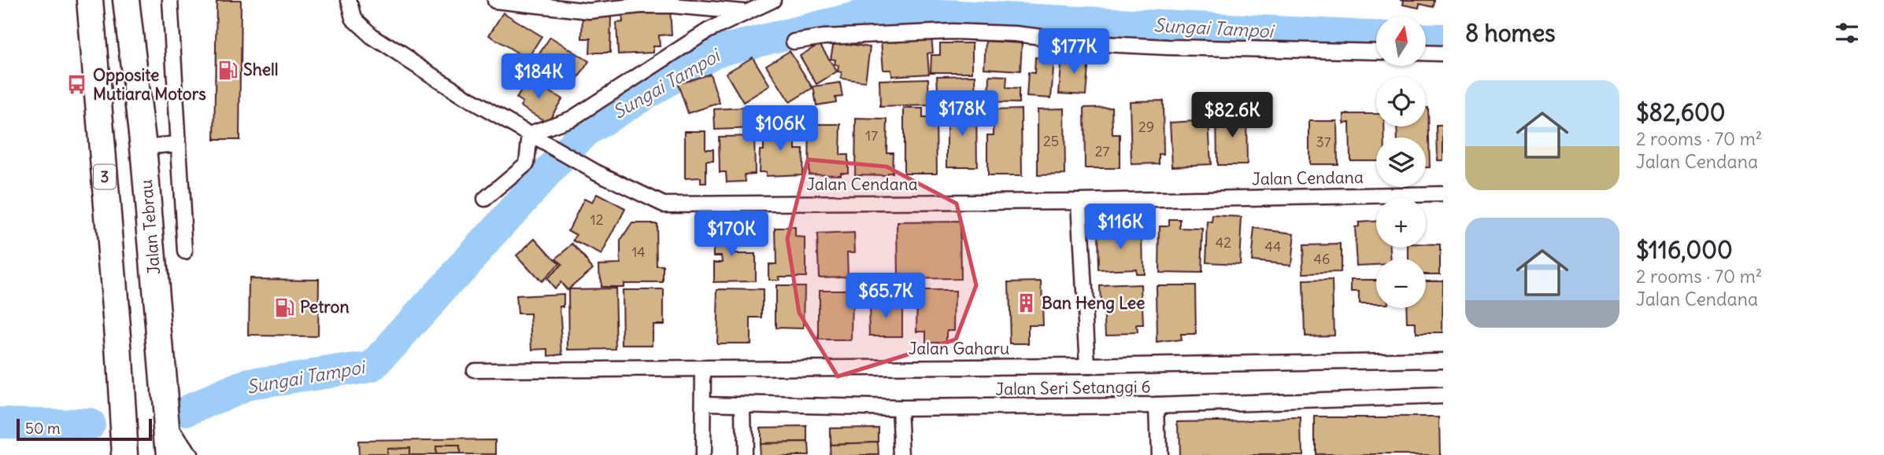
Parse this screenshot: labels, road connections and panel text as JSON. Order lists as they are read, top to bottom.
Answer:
{
  "streets": {
    "highway": ["3", "Jalan Tebrau"],
    "street": ["Jalan Cendana", "Jalan Gaharu", "Jalan Seri Setanggi 6"]
  },
  "water": ["Sungai Tampoi"],
  "places": {
    "fuel station": ["Shell", "Petron"],
    "bus stop": ["Opposite Mutiara Motors"],
    "building": ["Ban Heng Lee"]
  },
  "house_numbers": [
    "29",
    "17",
    "25",
    "37",
    "27",
    "12",
    "42",
    "44",
    "14",
    "46"
  ],
  "scale_bar": "50 m",
  "north": "top",
  "page": {
    "heading": "8 homes",
    "map_buttons": ["+", "−"],
    "price": [
      "$177K",
      "$184K",
      "$178K",
      "$82.6K",
      "$106K",
      "$116K",
      "$170K",
      "$65.7K"
    ],
    "list": [
      {
        "name": "$82,600",
        "note": "2 rooms · 70 m² · Jalan Cendana"
      },
      {
        "name": "$116,000",
        "note": "2 rooms · 70 m² · Jalan Cendana"
      }
    ],
    "scale": "50 m"
  }
}
